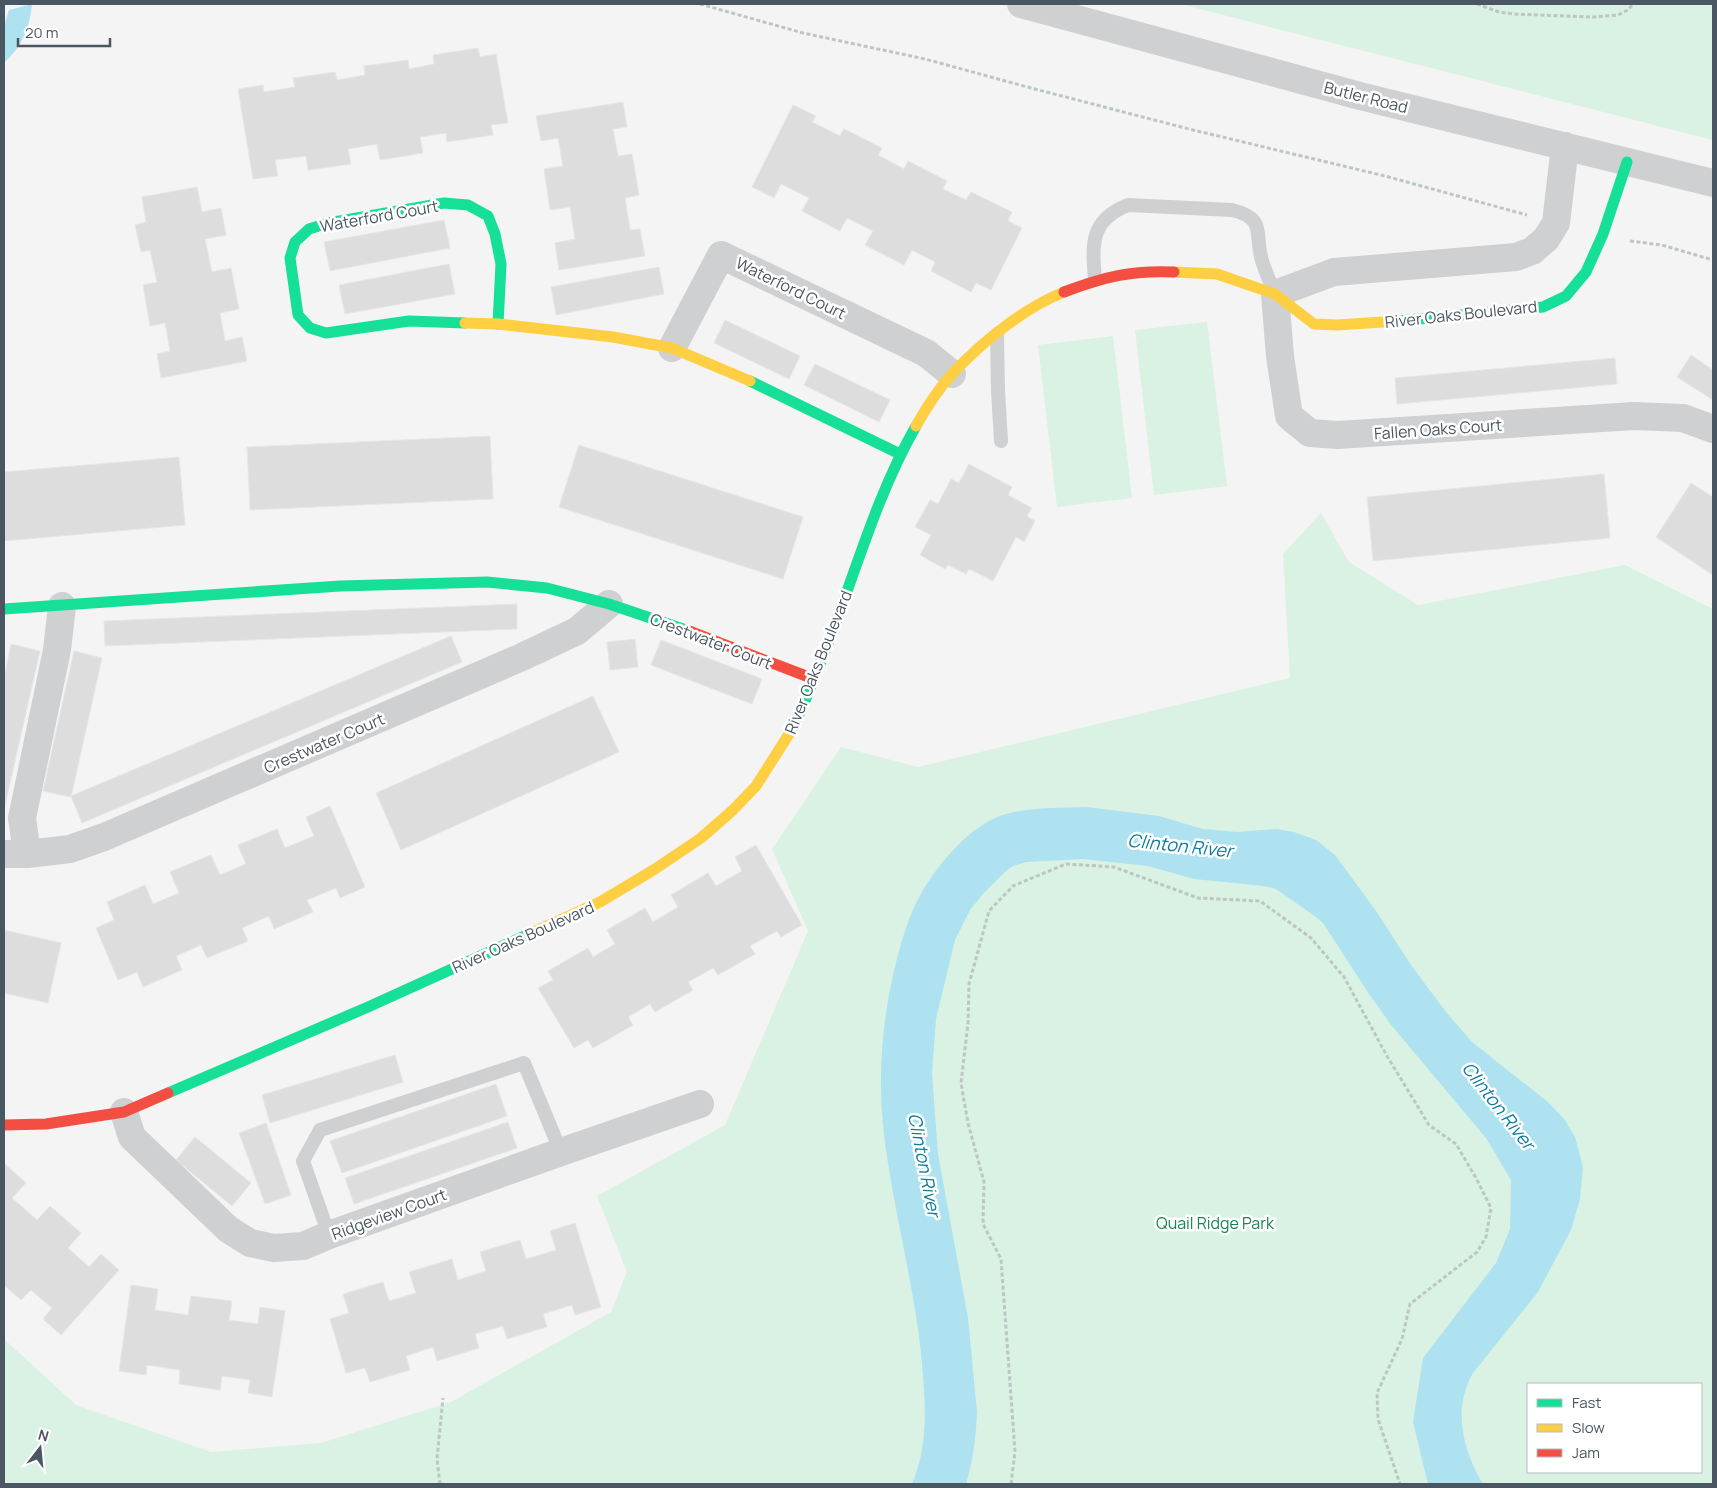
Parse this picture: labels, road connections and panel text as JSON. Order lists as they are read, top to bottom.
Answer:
{
  "streets": {
    "street": [
      "Butler Road",
      "Waterford Court",
      "River Oaks Boulevard",
      "Fallen Oaks Court",
      "Crestwater Court",
      "Ridgeview Court"
    ]
  },
  "crossings": [
    ["Butler Road", "River Oaks Boulevard"],
    ["Waterford Court", "River Oaks Boulevard"],
    ["River Oaks Boulevard", "Fallen Oaks Court"],
    ["River Oaks Boulevard", "Crestwater Court"],
    ["River Oaks Boulevard", "Ridgeview Court"]
  ],
  "water": ["Clinton River"],
  "parks": ["Quail Ridge Park"],
  "legend": ["Fast", "Slow", "Jam"],
  "scale_bar": "20 m",
  "north": "top"
}
